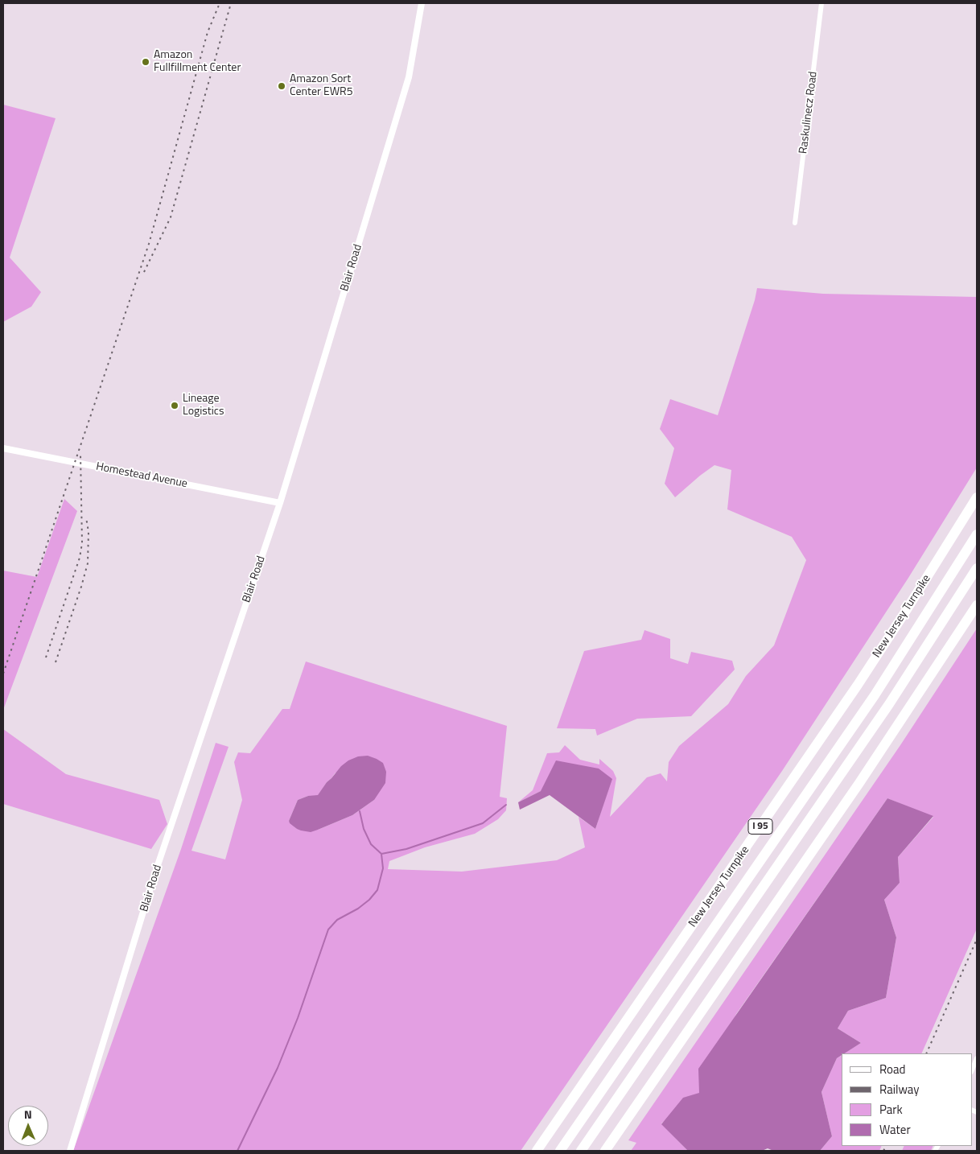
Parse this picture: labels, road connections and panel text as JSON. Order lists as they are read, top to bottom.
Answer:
{
  "streets": {
    "highway": ["New Jersey Turnpike", "I 95"],
    "street": ["Raskulinecz Road", "Blair Road", "Homestead Avenue"]
  },
  "crossings": [
    ["Blair Road", "Homestead Avenue"]
  ],
  "places": ["Amazon Fullfillment Center", "Amazon Sort Center EWR5", "Lineage Logistics"],
  "legend": [
    "Road",
    "Railway",
    "Park",
    "Water"
  ],
  "north": "top"
}
